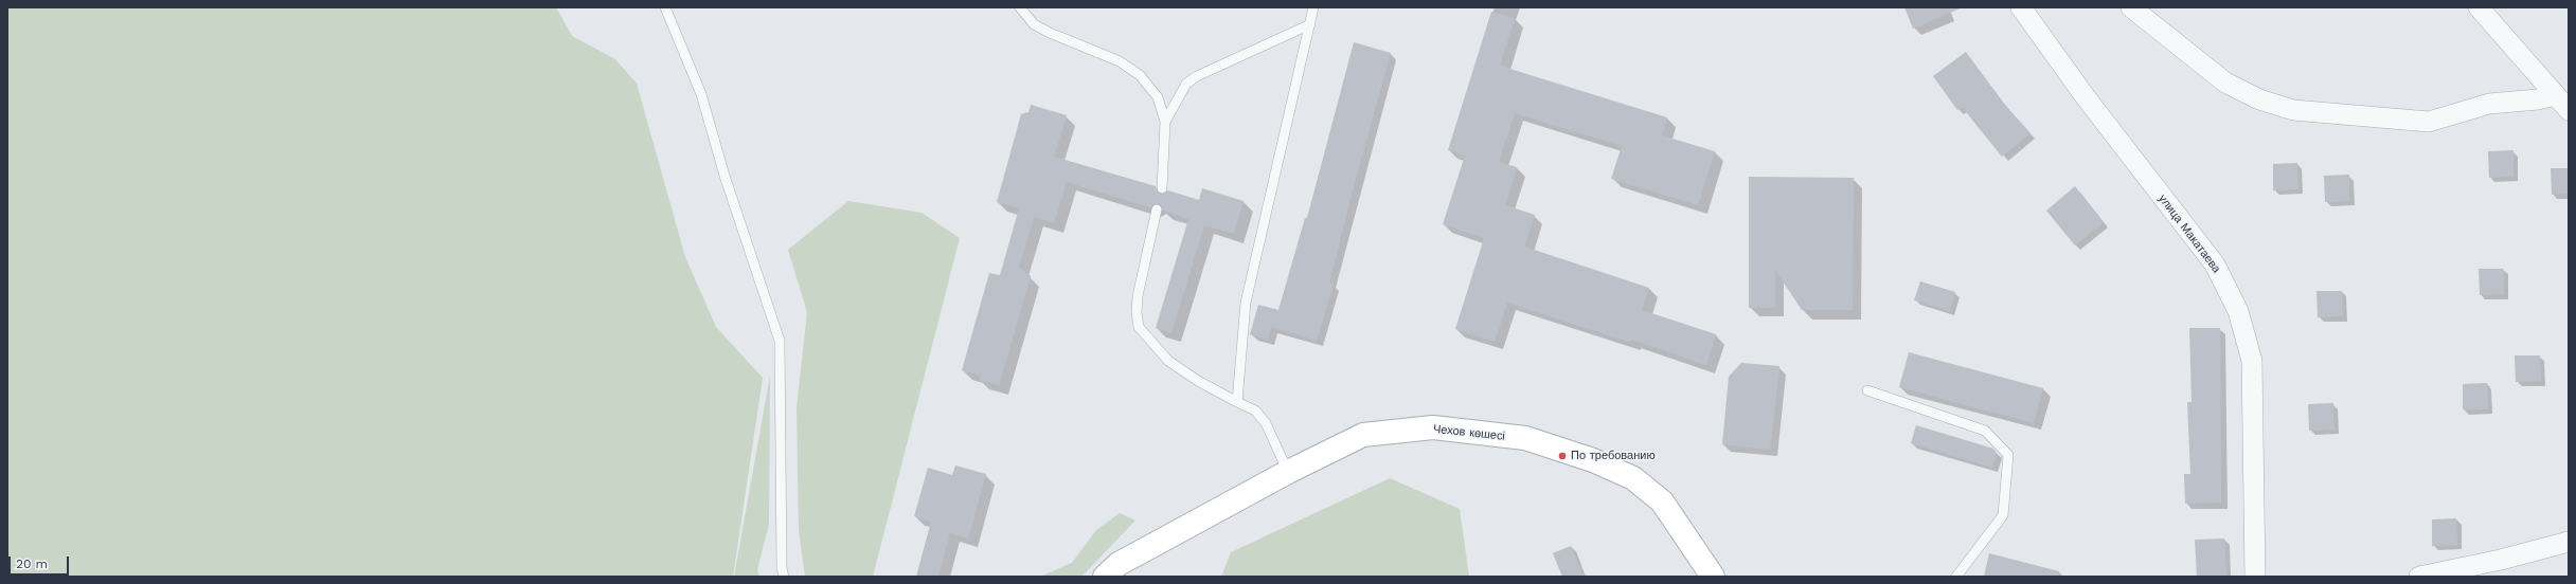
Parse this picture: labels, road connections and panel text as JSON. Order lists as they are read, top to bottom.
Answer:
{
  "streets": {
    "main road": ["Чехов көшесі"],
    "street": ["улица Макатаева"]
  },
  "places": ["По требованию"],
  "scale_bar": "20 m"
}
